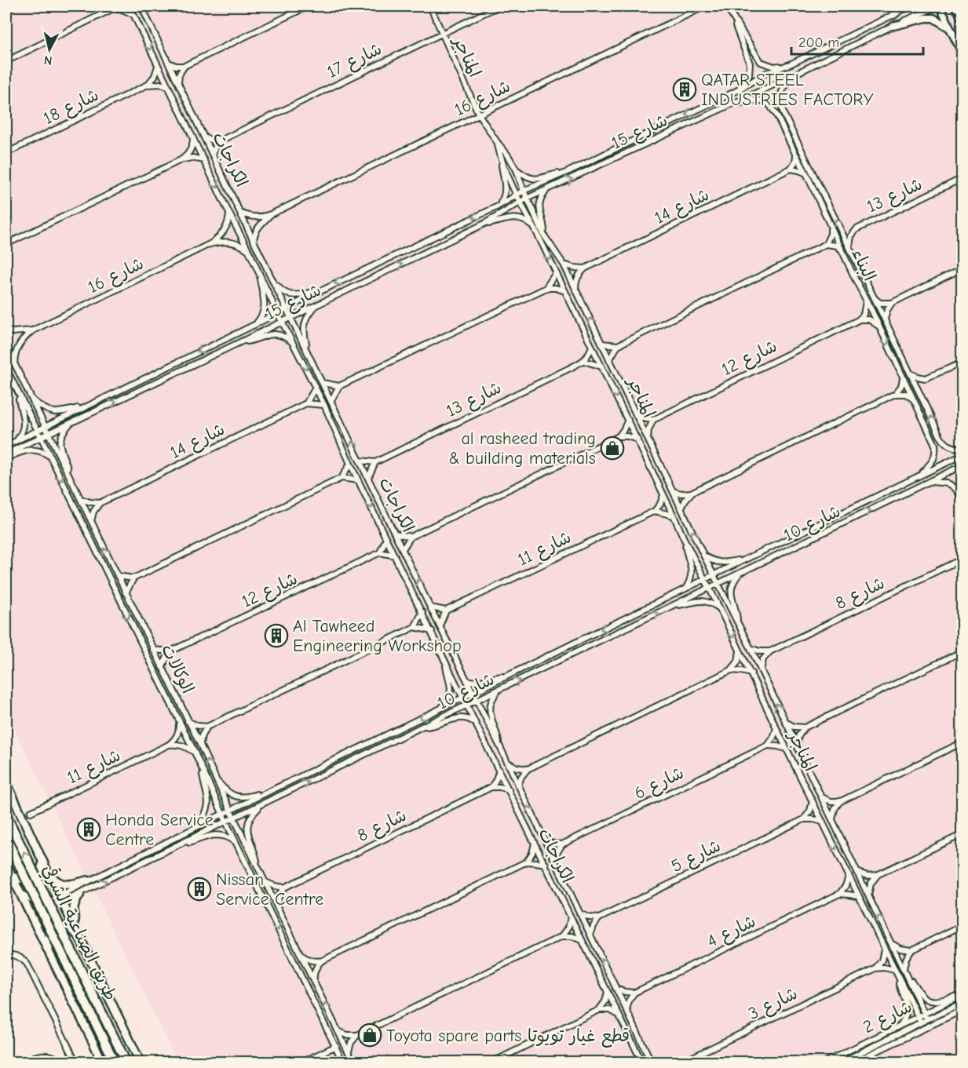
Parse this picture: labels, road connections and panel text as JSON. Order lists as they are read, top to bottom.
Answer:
{
  "streets": {
    "highway": ["طريق الصناعية الشرقي"],
    "street": [
      "المناجر",
      "شارع 17",
      "شارع 16",
      "شارع 18",
      "شارع 15",
      "الكراجات",
      "شارع 13",
      "شارع 14",
      "البناء",
      "شارع 12",
      "شارع 10",
      "شارع 11",
      "شارع 8",
      "الوكالات",
      "شارع 6",
      "شارع 5",
      "شارع 4",
      "شارع 3",
      "شارع 2"
    ]
  },
  "crossings": [
    ["المناجر", "شارع 17"],
    ["المناجر", "شارع 16"],
    ["المناجر", "شارع 15"],
    ["المناجر", "شارع 10"],
    ["المناجر", "شارع 2"],
    ["شارع 17", "الكراجات"],
    ["شارع 16", "الكراجات"],
    ["شارع 16", "الوكالات"],
    ["شارع 15", "الكراجات"],
    ["شارع 15", "البناء"],
    ["شارع 15", "الوكالات"],
    ["الكراجات", "شارع 10"],
    ["الكراجات", "شارع 8"],
    ["شارع 13", "البناء"],
    ["البناء", "شارع 10"],
    ["شارع 10", "الوكالات"]
  ],
  "places": {
    "building": [
      "QATAR STEEL INDUSTRIES FACTORY",
      "Al Tawheed Engineering Workshop",
      "Honda Service Centre",
      "Nissan Service Centre"
    ],
    "shop": ["al rasheed trading & building materials", "Toyota spare parts قطع غيار تويوتا"]
  },
  "scale_bar": "200 m",
  "north": "bottom"
}
